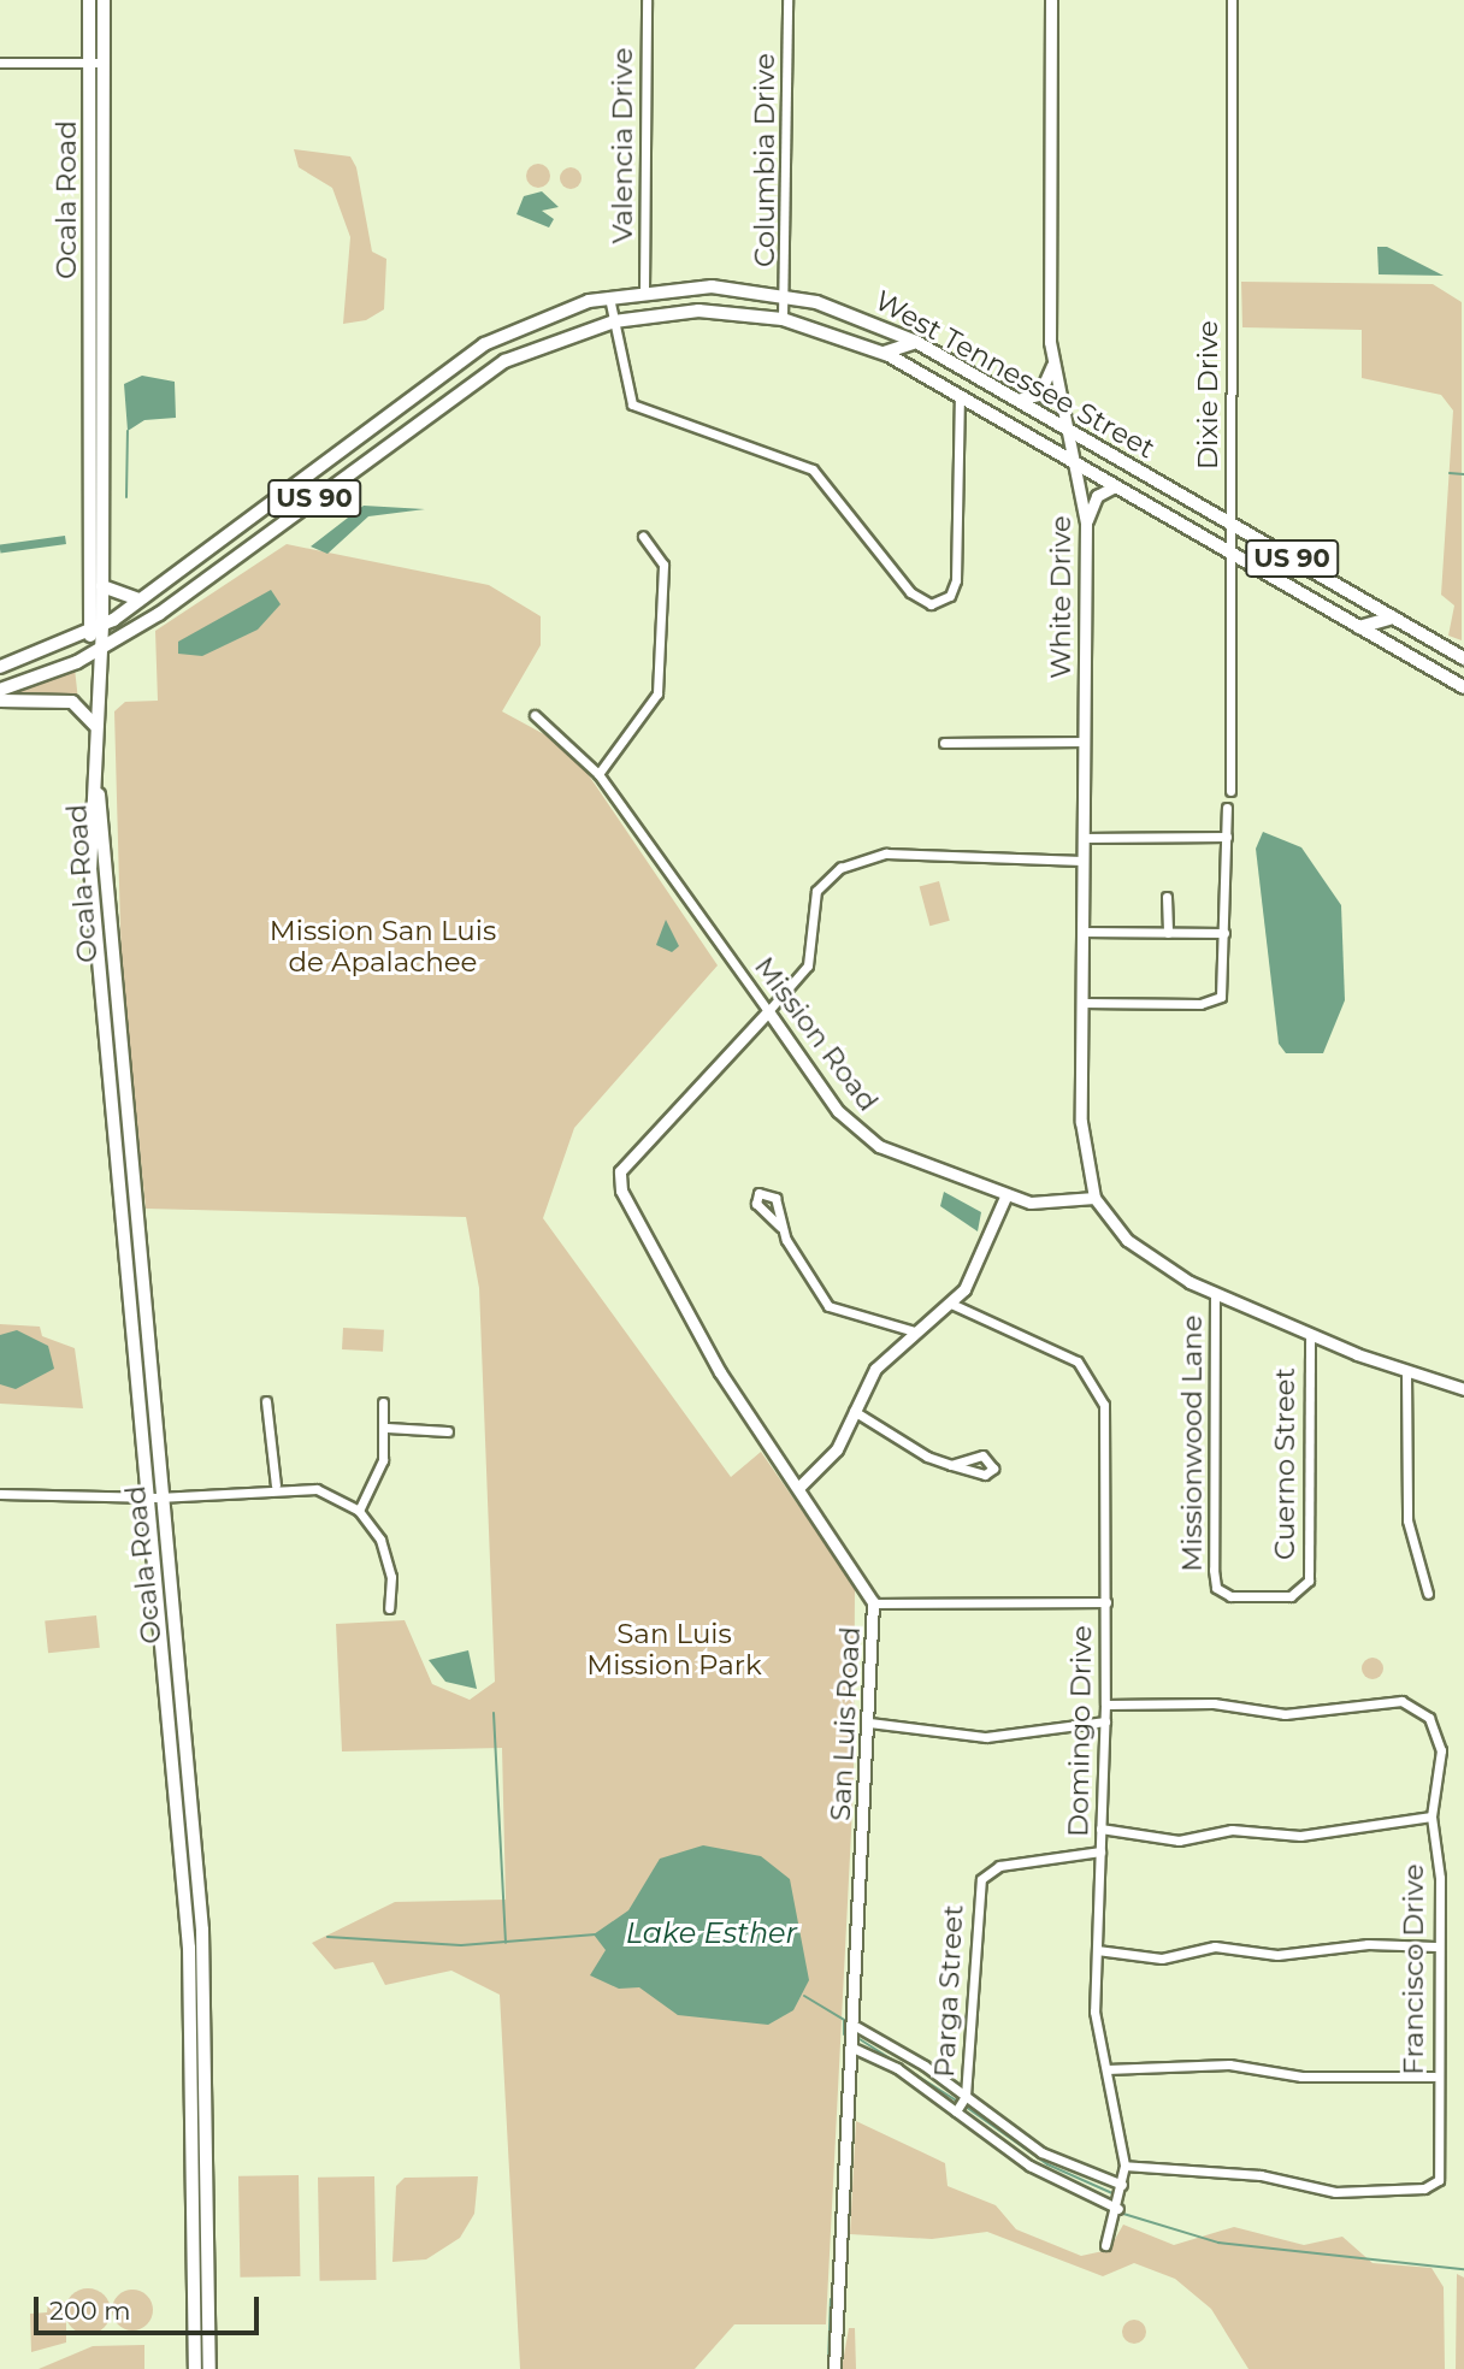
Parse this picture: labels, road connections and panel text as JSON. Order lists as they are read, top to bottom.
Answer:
{
  "streets": {
    "main road": ["Ocala Road", "West Tennessee Street", "US 90"],
    "street": [
      "Valencia Drive",
      "Columbia Drive",
      "Dixie Drive",
      "White Drive",
      "Mission Road",
      "Missionwood Lane",
      "Cuerno Street",
      "San Luis Road",
      "Domingo Drive",
      "Francisco Drive",
      "Parga Street"
    ]
  },
  "crossings": [
    ["Valencia Drive", "West Tennessee Street"],
    ["Columbia Drive", "West Tennessee Street"],
    ["Ocala Road", "West Tennessee Street"],
    ["West Tennessee Street", "Dixie Drive"],
    ["West Tennessee Street", "White Drive"],
    ["White Drive", "Mission Road"],
    ["Mission Road", "San Luis Road"],
    ["Missionwood Lane", "Cuerno Street"],
    ["Domingo Drive", "Francisco Drive"],
    ["Domingo Drive", "Parga Street"]
  ],
  "water": ["Lake Esther"],
  "parks": ["Mission San Luis de Apalachee", "San Luis Mission Park"],
  "scale_bar": "200 m"
}
